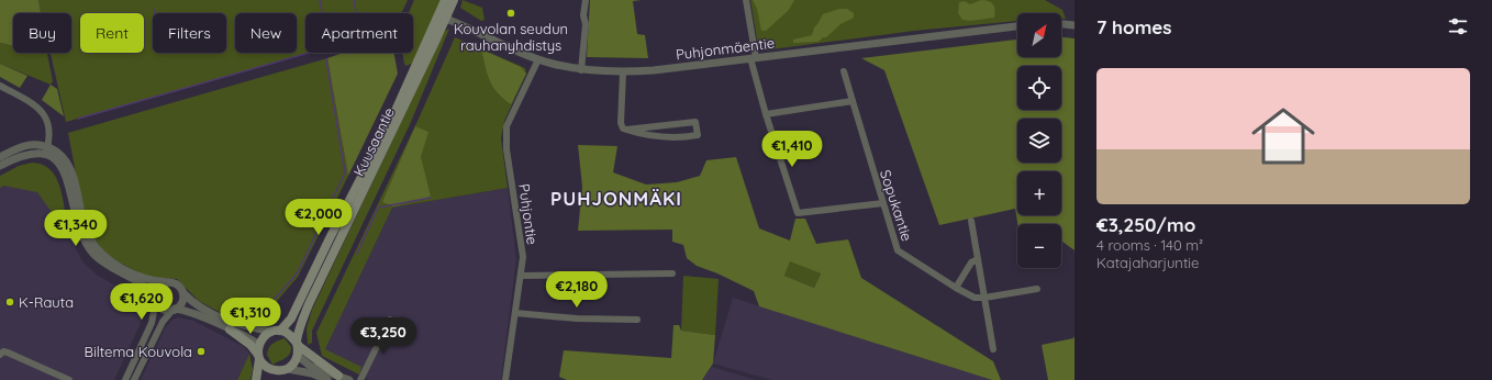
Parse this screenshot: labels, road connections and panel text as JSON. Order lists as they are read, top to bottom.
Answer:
{
  "streets": {
    "main road": ["Kuusaantie"],
    "street": ["Puhjonmäentie", "Sopukantie", "Puhjontie"]
  },
  "crossings": [
    ["Puhjonmäentie", "Kuusaantie"],
    ["Puhjonmäentie", "Puhjontie"]
  ],
  "districts": ["PUHJONMÄKI"],
  "places": ["Kouvolan seudun rauhanyhdistys", "K-Rauta", "Biltema Kouvola"],
  "north": "top right",
  "page": {
    "heading": "7 homes",
    "map_buttons": ["+", "−"],
    "chip": [
      "Buy",
      "Rent",
      "Filters",
      "New",
      "Apartment"
    ],
    "list": [
      {
        "name": "€3,250/mo",
        "note": "4 rooms · 140 m² · Katajaharjuntie"
      }
    ],
    "price": [
      "€1,410",
      "€2,000",
      "€1,340",
      "€2,180",
      "€1,620",
      "€1,310",
      "€3,250"
    ]
  }
}
